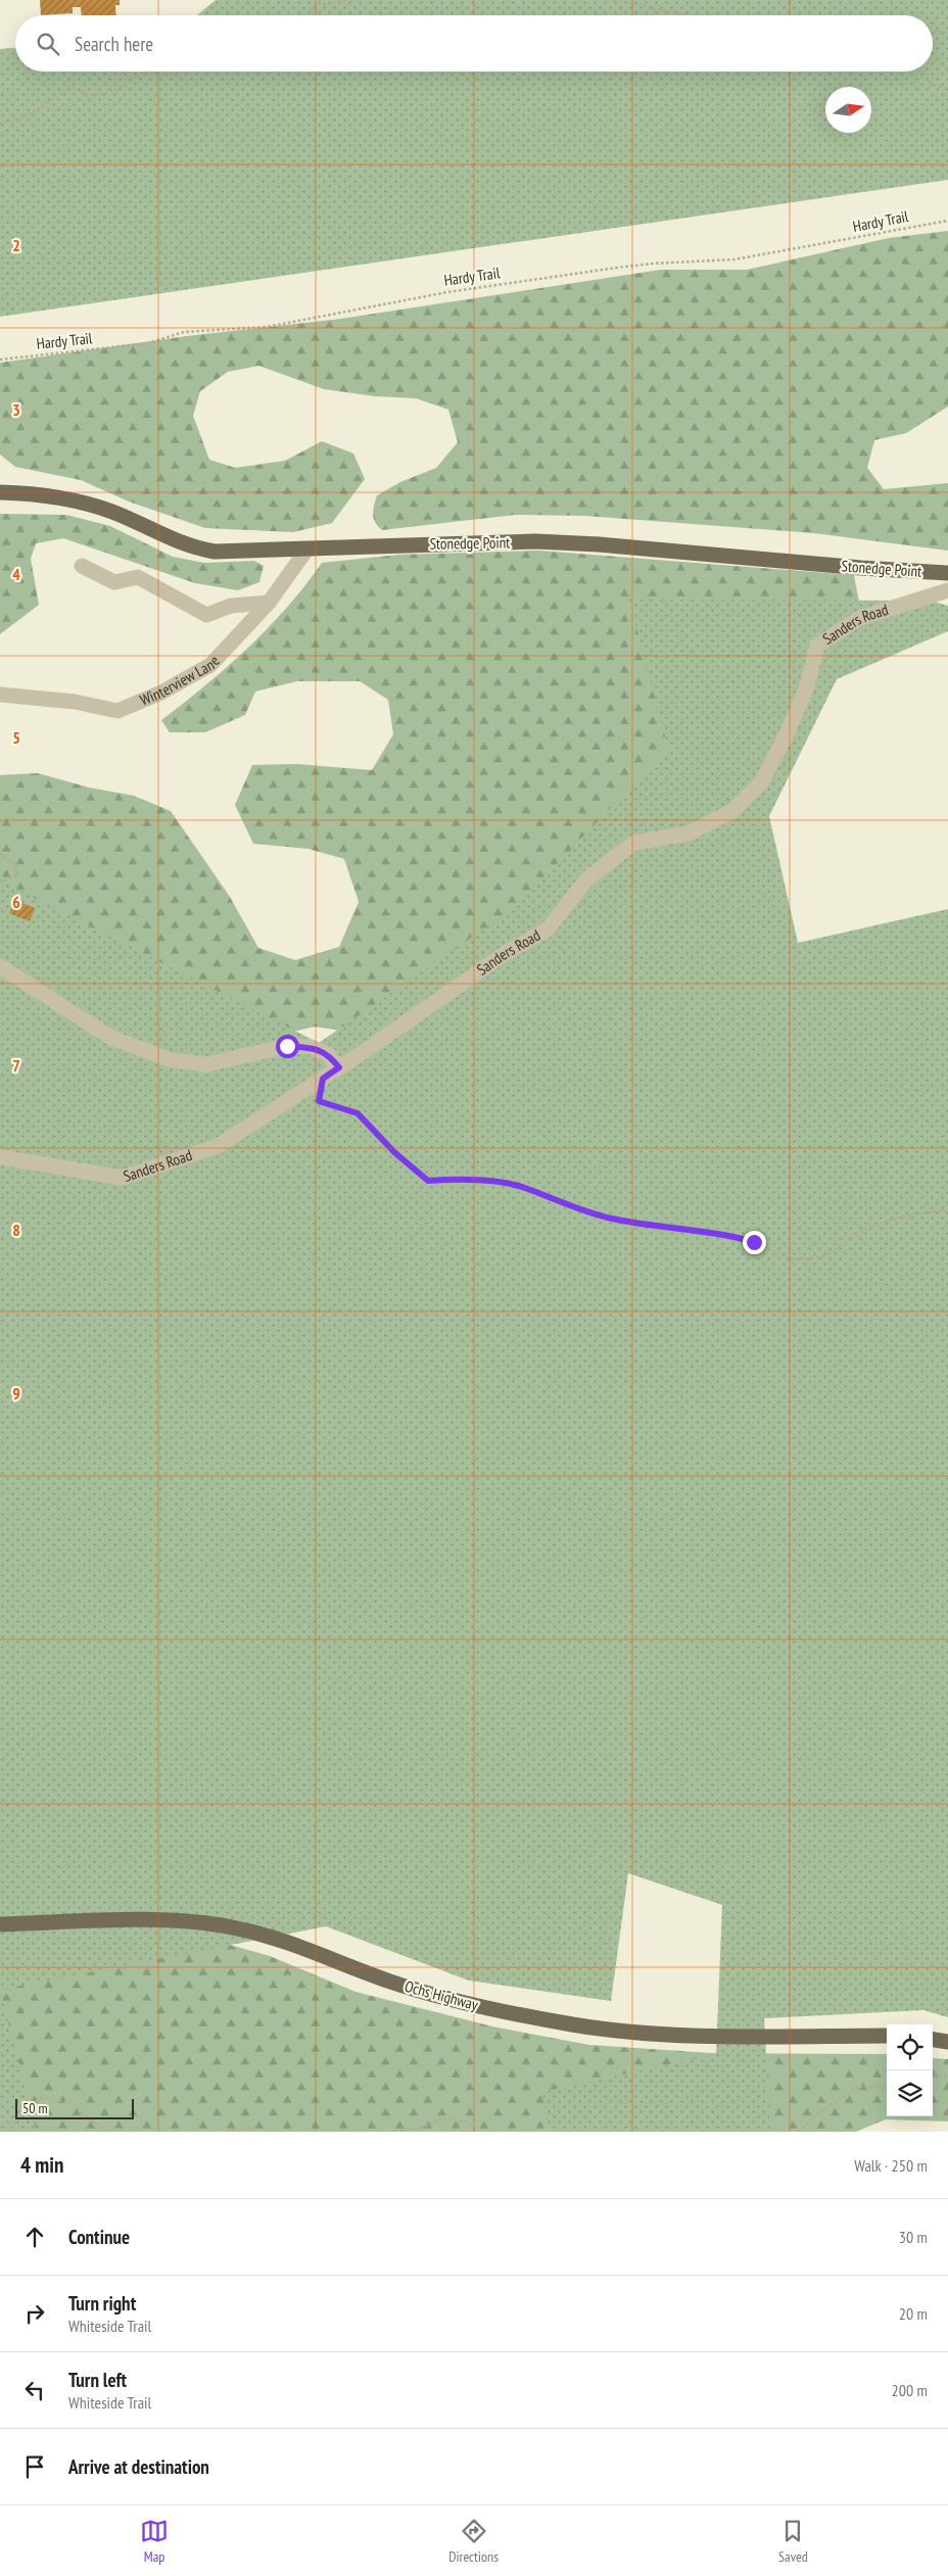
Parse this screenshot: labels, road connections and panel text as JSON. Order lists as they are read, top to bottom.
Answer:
{
  "streets": {
    "main road": ["Stonedge Point", "Ochs Highway"],
    "street": ["Sanders Road", "Winterview Lane"],
    "path": ["Hardy Trail"]
  },
  "crossings": [
    ["Stonedge Point", "Winterview Lane"]
  ],
  "scale_bar": "50 m",
  "north": "right",
  "page": {
    "search": "Search here",
    "scale": "50 m",
    "heading": ["4 min", "Walk · 250 m"],
    "list": [
      ["Continue", "30 m"],
      ["Turn right", "Whiteside Trail", "20 m"],
      ["Turn left", "Whiteside Trail", "200 m"],
      "Arrive at destination"
    ],
    "nav": ["Map", "Directions", "Saved"]
  },
  "grid": {
    "rows": [
      "2",
      "3",
      "4",
      "5",
      "6",
      "7",
      "8",
      "9"
    ]
  }
}
